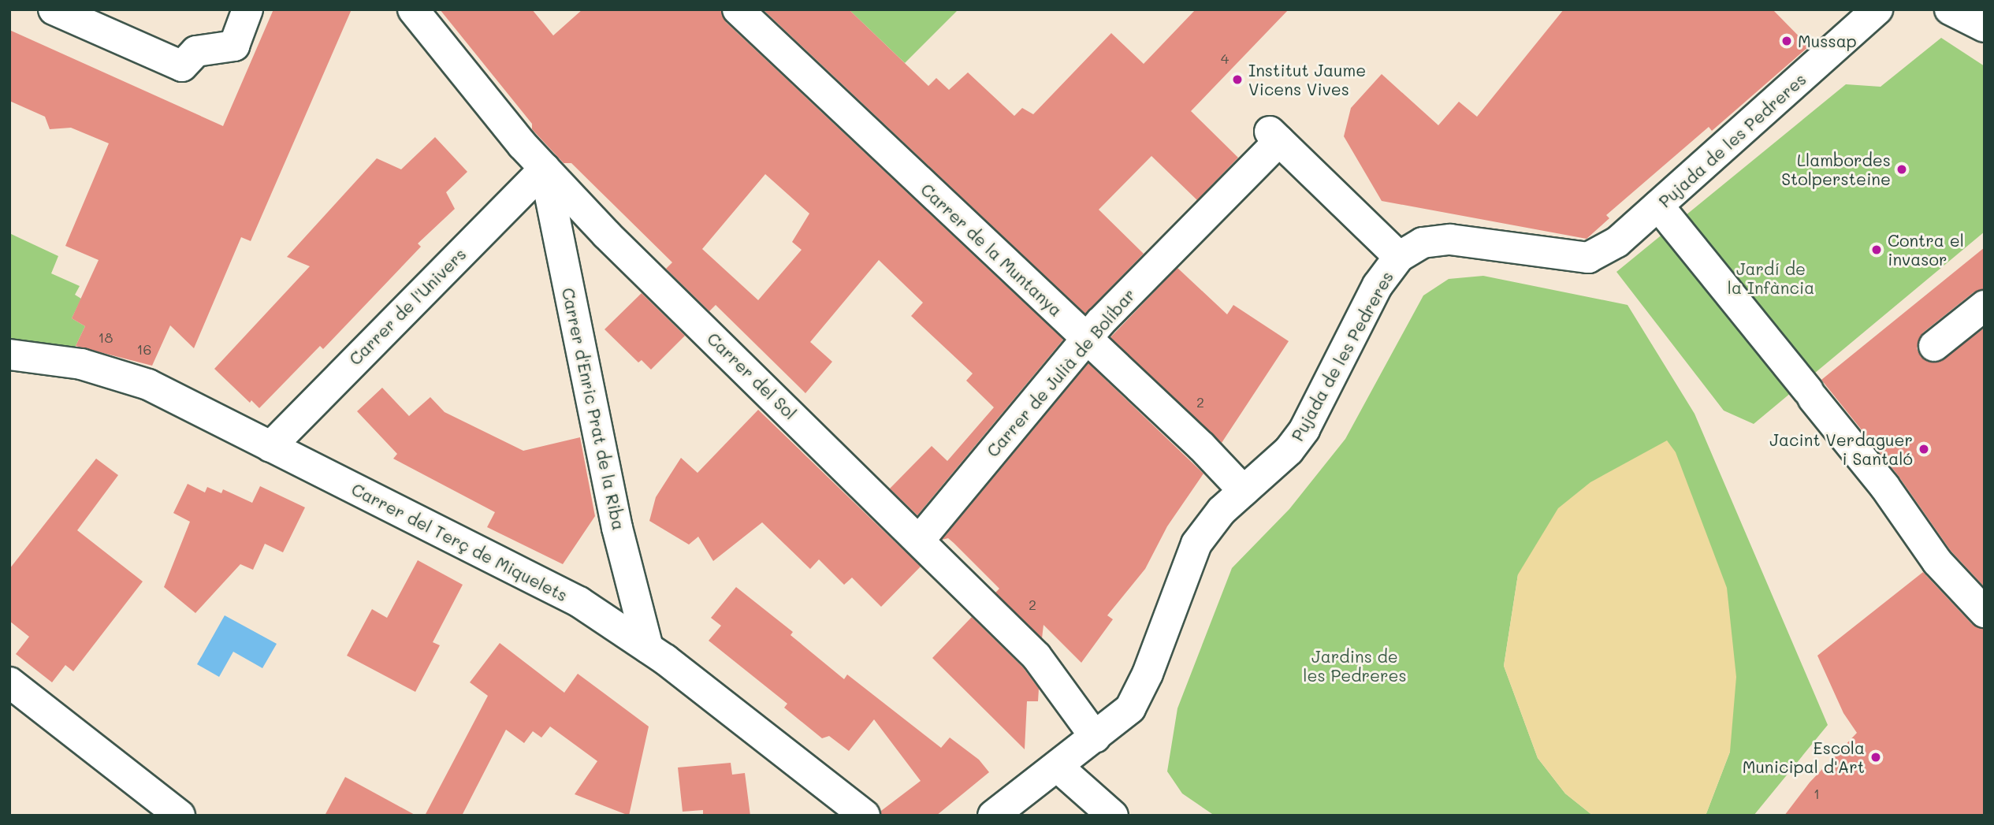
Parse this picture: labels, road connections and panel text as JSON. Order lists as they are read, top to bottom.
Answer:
{
  "streets": {
    "street": [
      "Pujada de les Pedreres",
      "Carrer de la Muntanya",
      "Carrer de l'Univers",
      "Carrer de Julià de Bolíbar",
      "Carrer del Sol",
      "Carrer d'Enric Prat de la Riba",
      "Carrer del Terç de Miquelets"
    ]
  },
  "crossings": [
    ["Pujada de les Pedreres", "Carrer de la Muntanya"],
    ["Pujada de les Pedreres", "Carrer de Julià de Bolíbar"],
    ["Pujada de les Pedreres", "Carrer del Sol"],
    ["Carrer de la Muntanya", "Carrer de Julià de Bolíbar"],
    ["Carrer de l'Univers", "Carrer del Sol"],
    ["Carrer de l'Univers", "Carrer d'Enric Prat de la Riba"],
    ["Carrer de l'Univers", "Carrer del Terç de Miquelets"],
    ["Carrer de Julià de Bolíbar", "Carrer del Sol"],
    ["Carrer del Sol", "Carrer d'Enric Prat de la Riba"],
    ["Carrer d'Enric Prat de la Riba", "Carrer del Terç de Miquelets"]
  ],
  "parks": ["Jardí de la Infància", "Jardins de les Pedreres"],
  "places": [
    "Mussap",
    "Institut Jaume Vicens Vives",
    "Llambordes Stolpersteine",
    "Contra el invasor",
    "Jacint Verdaguer i Santaló",
    "Escola Municipal d'Art"
  ],
  "house_numbers": [
    "4",
    "18",
    "16",
    "2",
    "2",
    "1"
  ]
}
